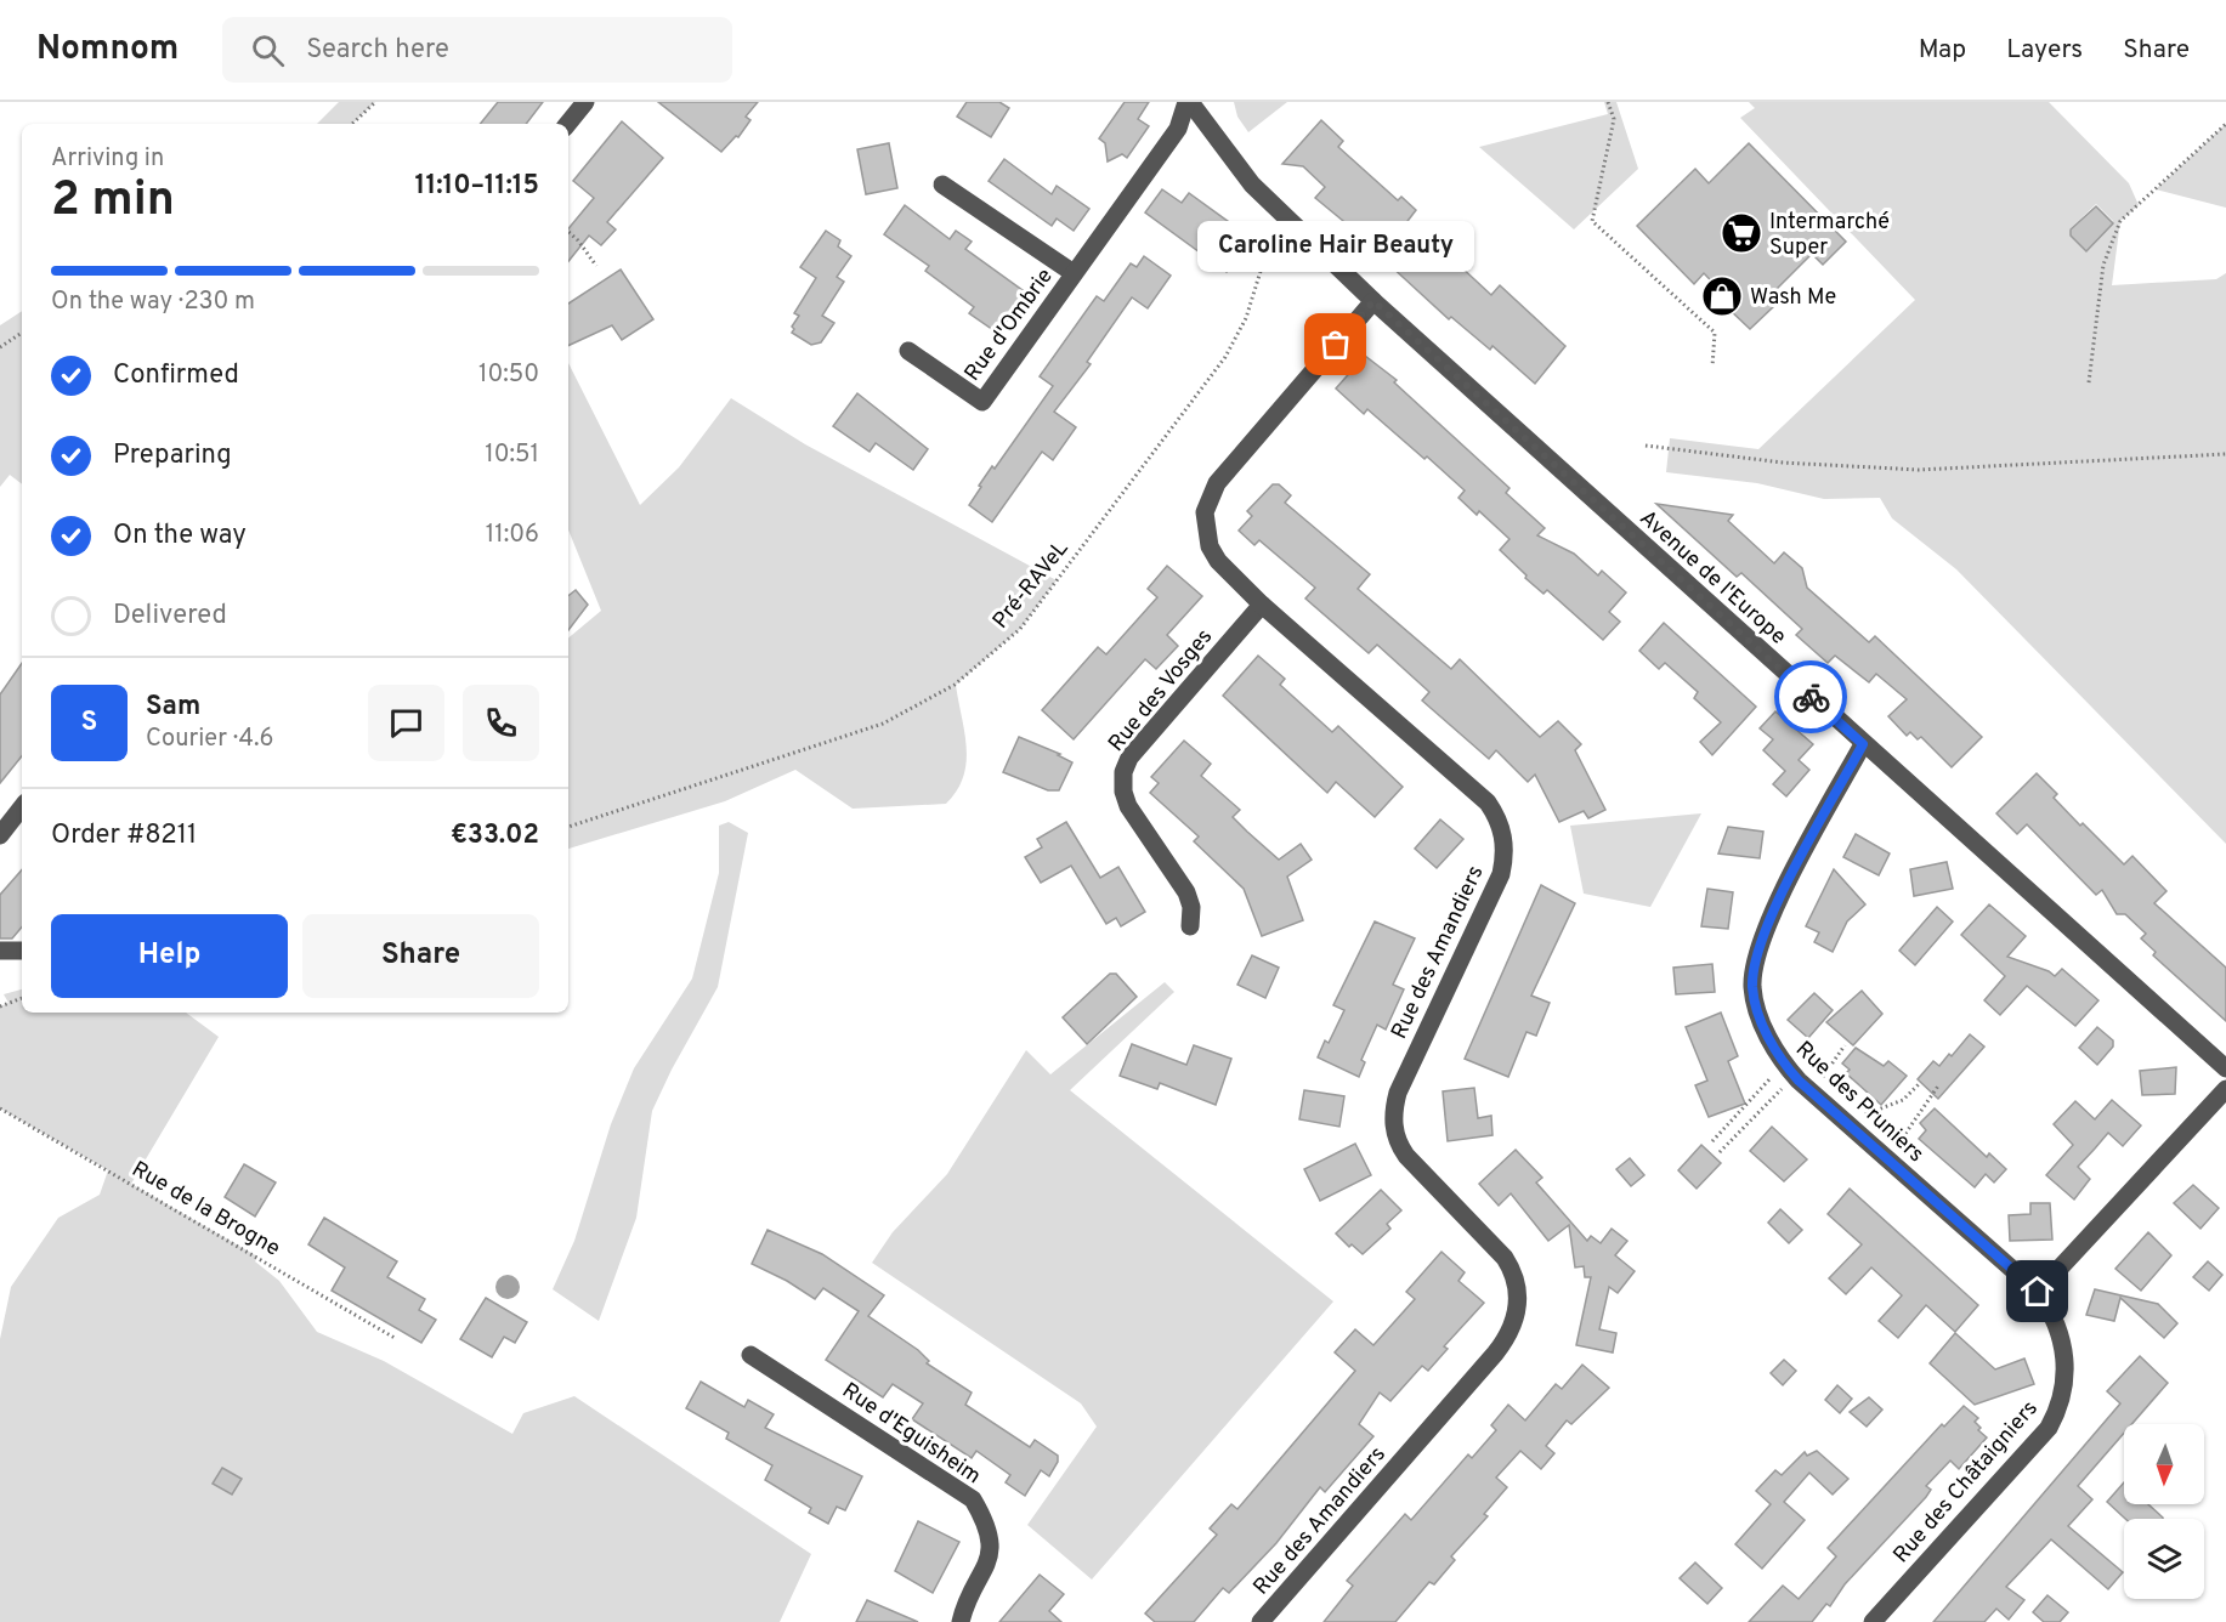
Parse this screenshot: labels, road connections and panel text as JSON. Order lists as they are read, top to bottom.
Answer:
{
  "streets": {
    "street": [
      "Rue d'Ombrie",
      "Avenue de l'Europe",
      "Rue des Vosges",
      "Rue des Amandiers",
      "Rue des Pruniers",
      "Rue d'Eguisheim",
      "Rue des Châtaigniers"
    ],
    "path": ["Pré-RAVeL", "Rue de la Brogne"]
  },
  "crossings": [
    ["Rue d'Ombrie", "Avenue de l'Europe"],
    ["Avenue de l'Europe", "Pré-RAVeL"],
    ["Avenue de l'Europe", "Rue des Amandiers"],
    ["Avenue de l'Europe", "Rue des Pruniers"],
    ["Rue des Vosges", "Rue des Amandiers"],
    ["Rue des Pruniers", "Rue des Châtaigniers"]
  ],
  "places": {
    "supermarket": ["Intermarché Super"],
    "shop": ["Wash Me"],
    "other": ["Caroline Hair Beauty"]
  },
  "north": "bottom",
  "page": {
    "header": "Nomnom",
    "search": "Search here",
    "nav": ["Map", "Layers", "Share"],
    "heading": ["2 min", "Arriving in", "11:10–11:15"],
    "panel": [
      "Sam",
      "Courier · 4.6",
      "Order #8211",
      "€33.02"
    ],
    "bubble": "Caroline Hair Beauty",
    "bar": "On the way · 230 m",
    "list": [
      ["Confirmed", "10:50"],
      ["Preparing", "10:51"],
      ["On the way", "11:06"],
      "Delivered"
    ],
    "round": "S",
    "buttons": ["Help", "Share"]
  }
}
